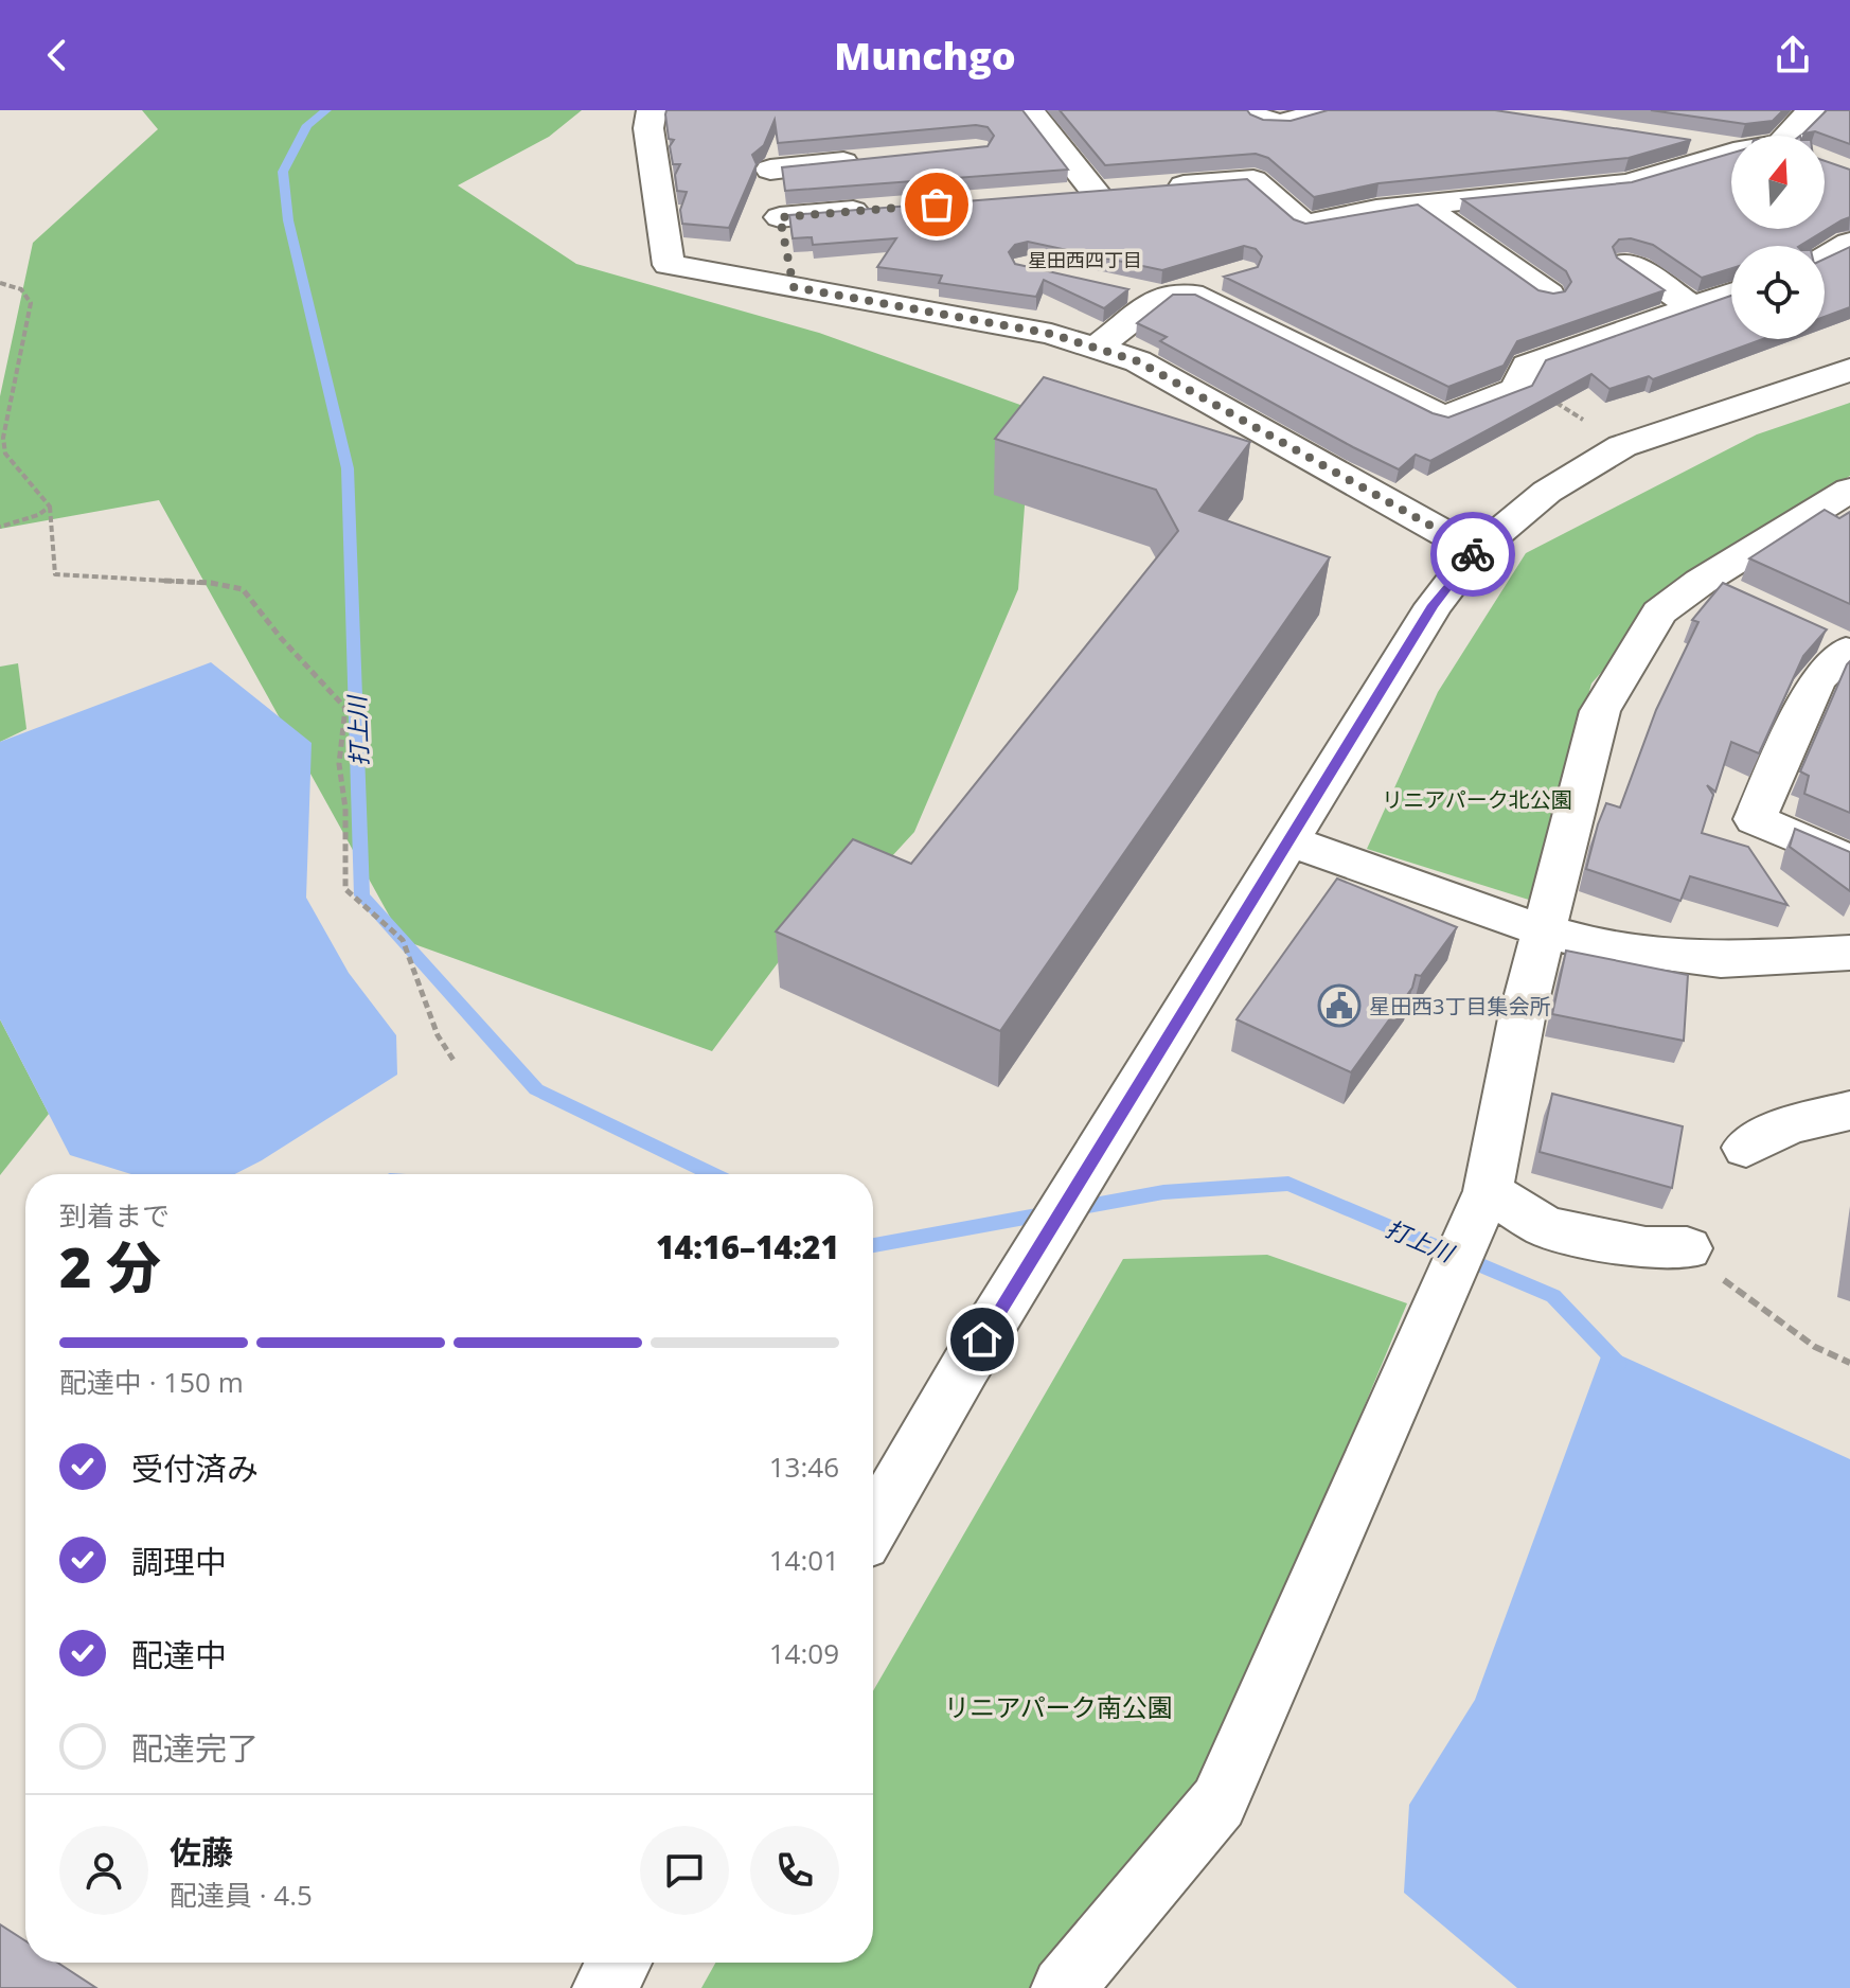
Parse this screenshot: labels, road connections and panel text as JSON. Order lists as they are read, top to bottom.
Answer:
{
  "districts": ["星田西四丁目"],
  "water": ["打上川"],
  "parks": ["リニアパーク北公園", "リニアパーク南公園"],
  "places": {
    "public building": ["星田西3丁目集会所"]
  },
  "north": "top",
  "page": {
    "header": "Munchgo",
    "heading": ["2 分", "到着まで", "14:16–14:21"],
    "panel": ["佐藤", "配達員 · 4.5"],
    "bar": "配達中 · 150 m",
    "list": [
      ["受付済み", "13:46"],
      ["調理中", "14:01"],
      ["配達中", "14:09"],
      "配達完了"
    ]
  }
}
